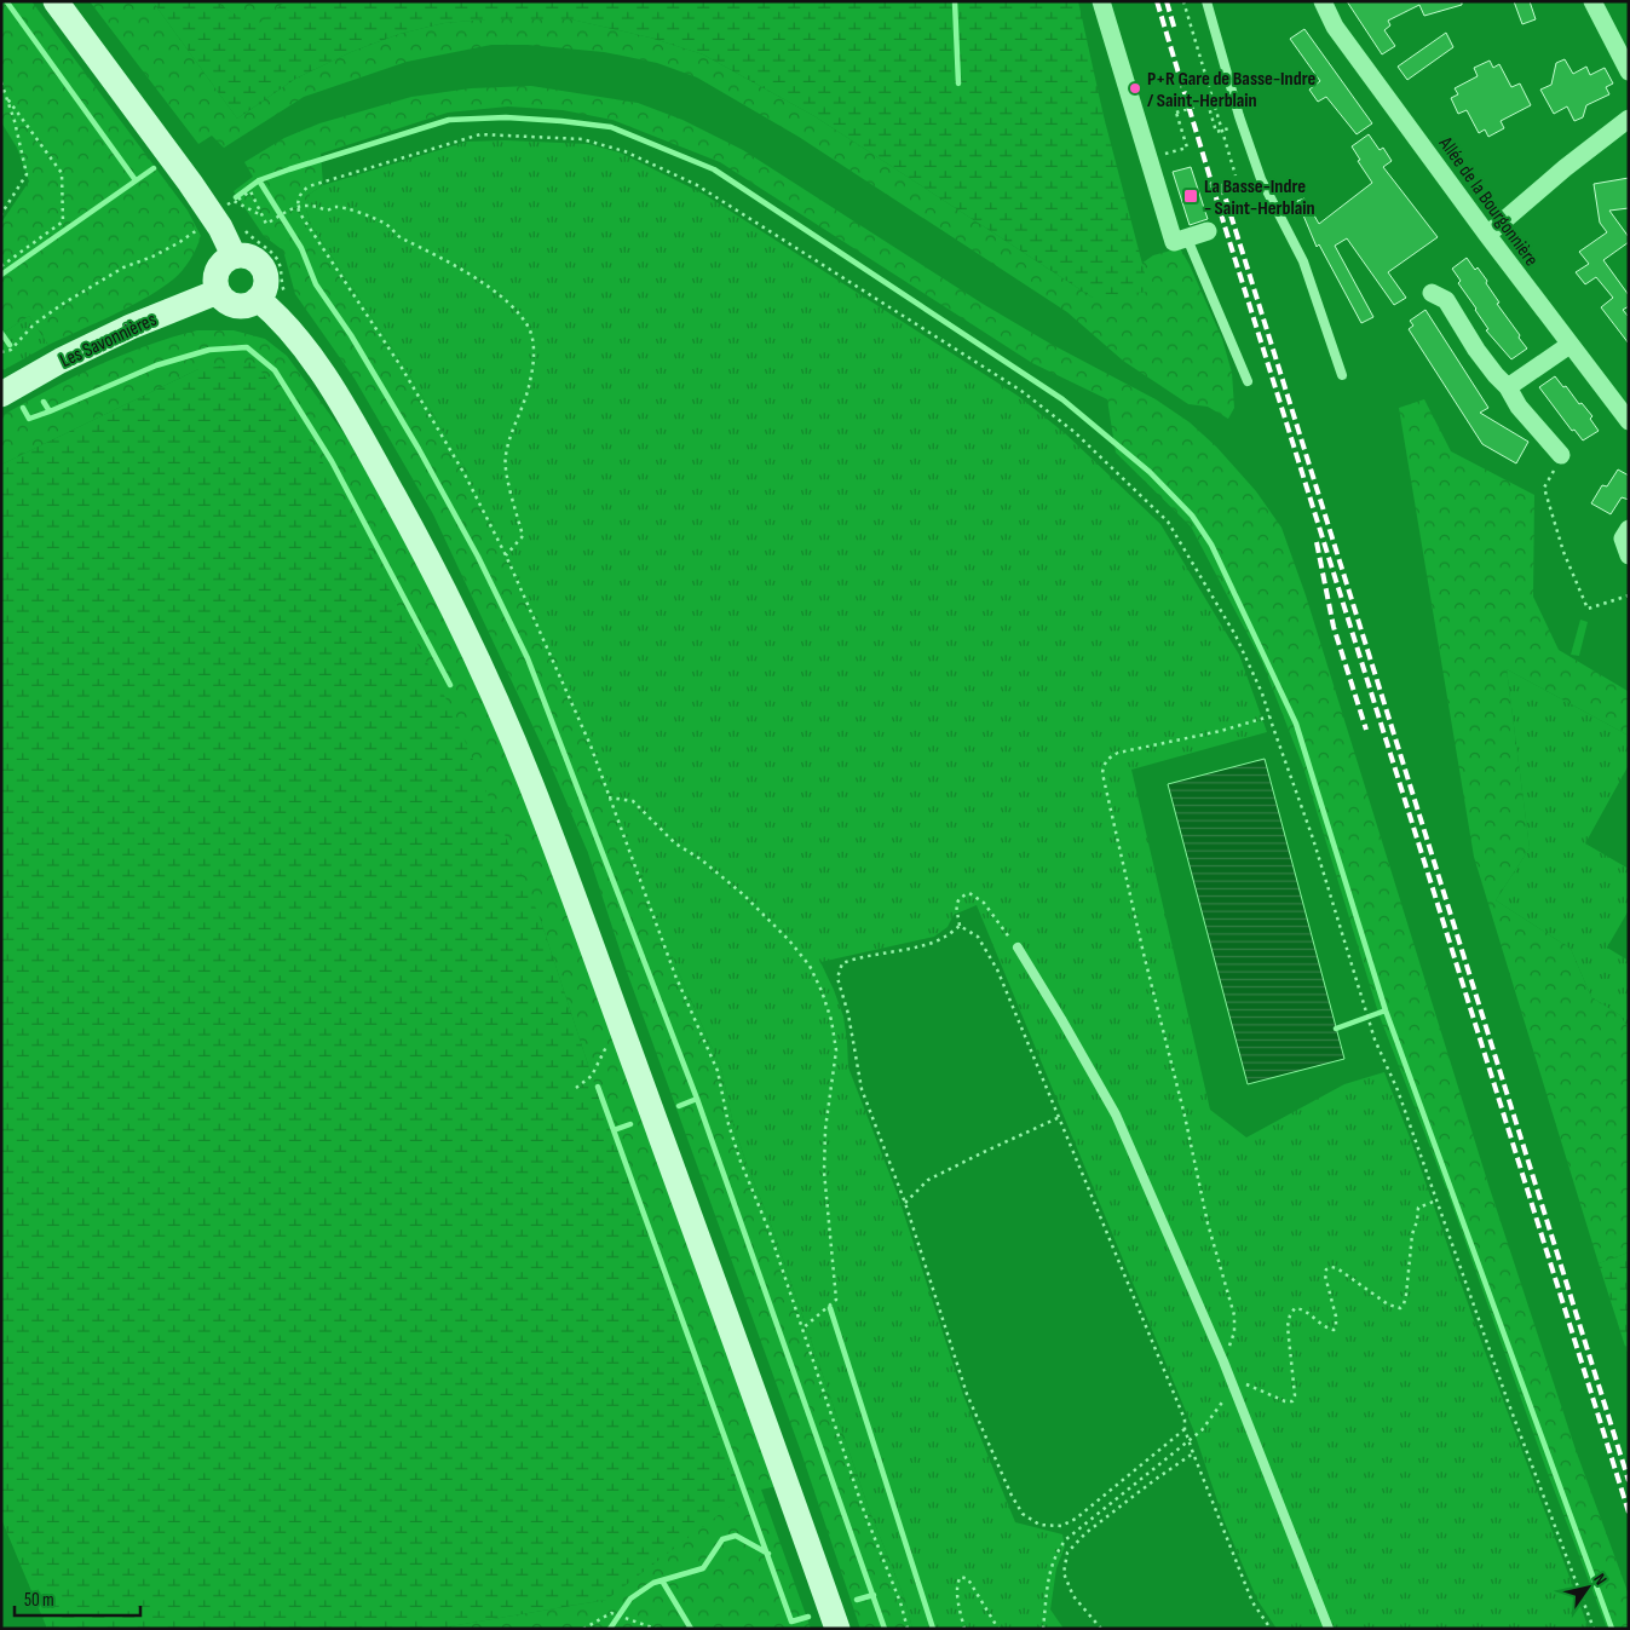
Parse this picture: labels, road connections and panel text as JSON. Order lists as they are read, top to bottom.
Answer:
{
  "streets": {
    "main road": ["Les Savonnières"],
    "street": ["Allée de la Bourgonnière"]
  },
  "places": {
    "other": ["P+R Gare de Basse-Indre / Saint-Herblain"],
    "transit": ["La Basse-Indre - Saint-Herblain"]
  },
  "scale_bar": "50 m",
  "north": "top right"
}
